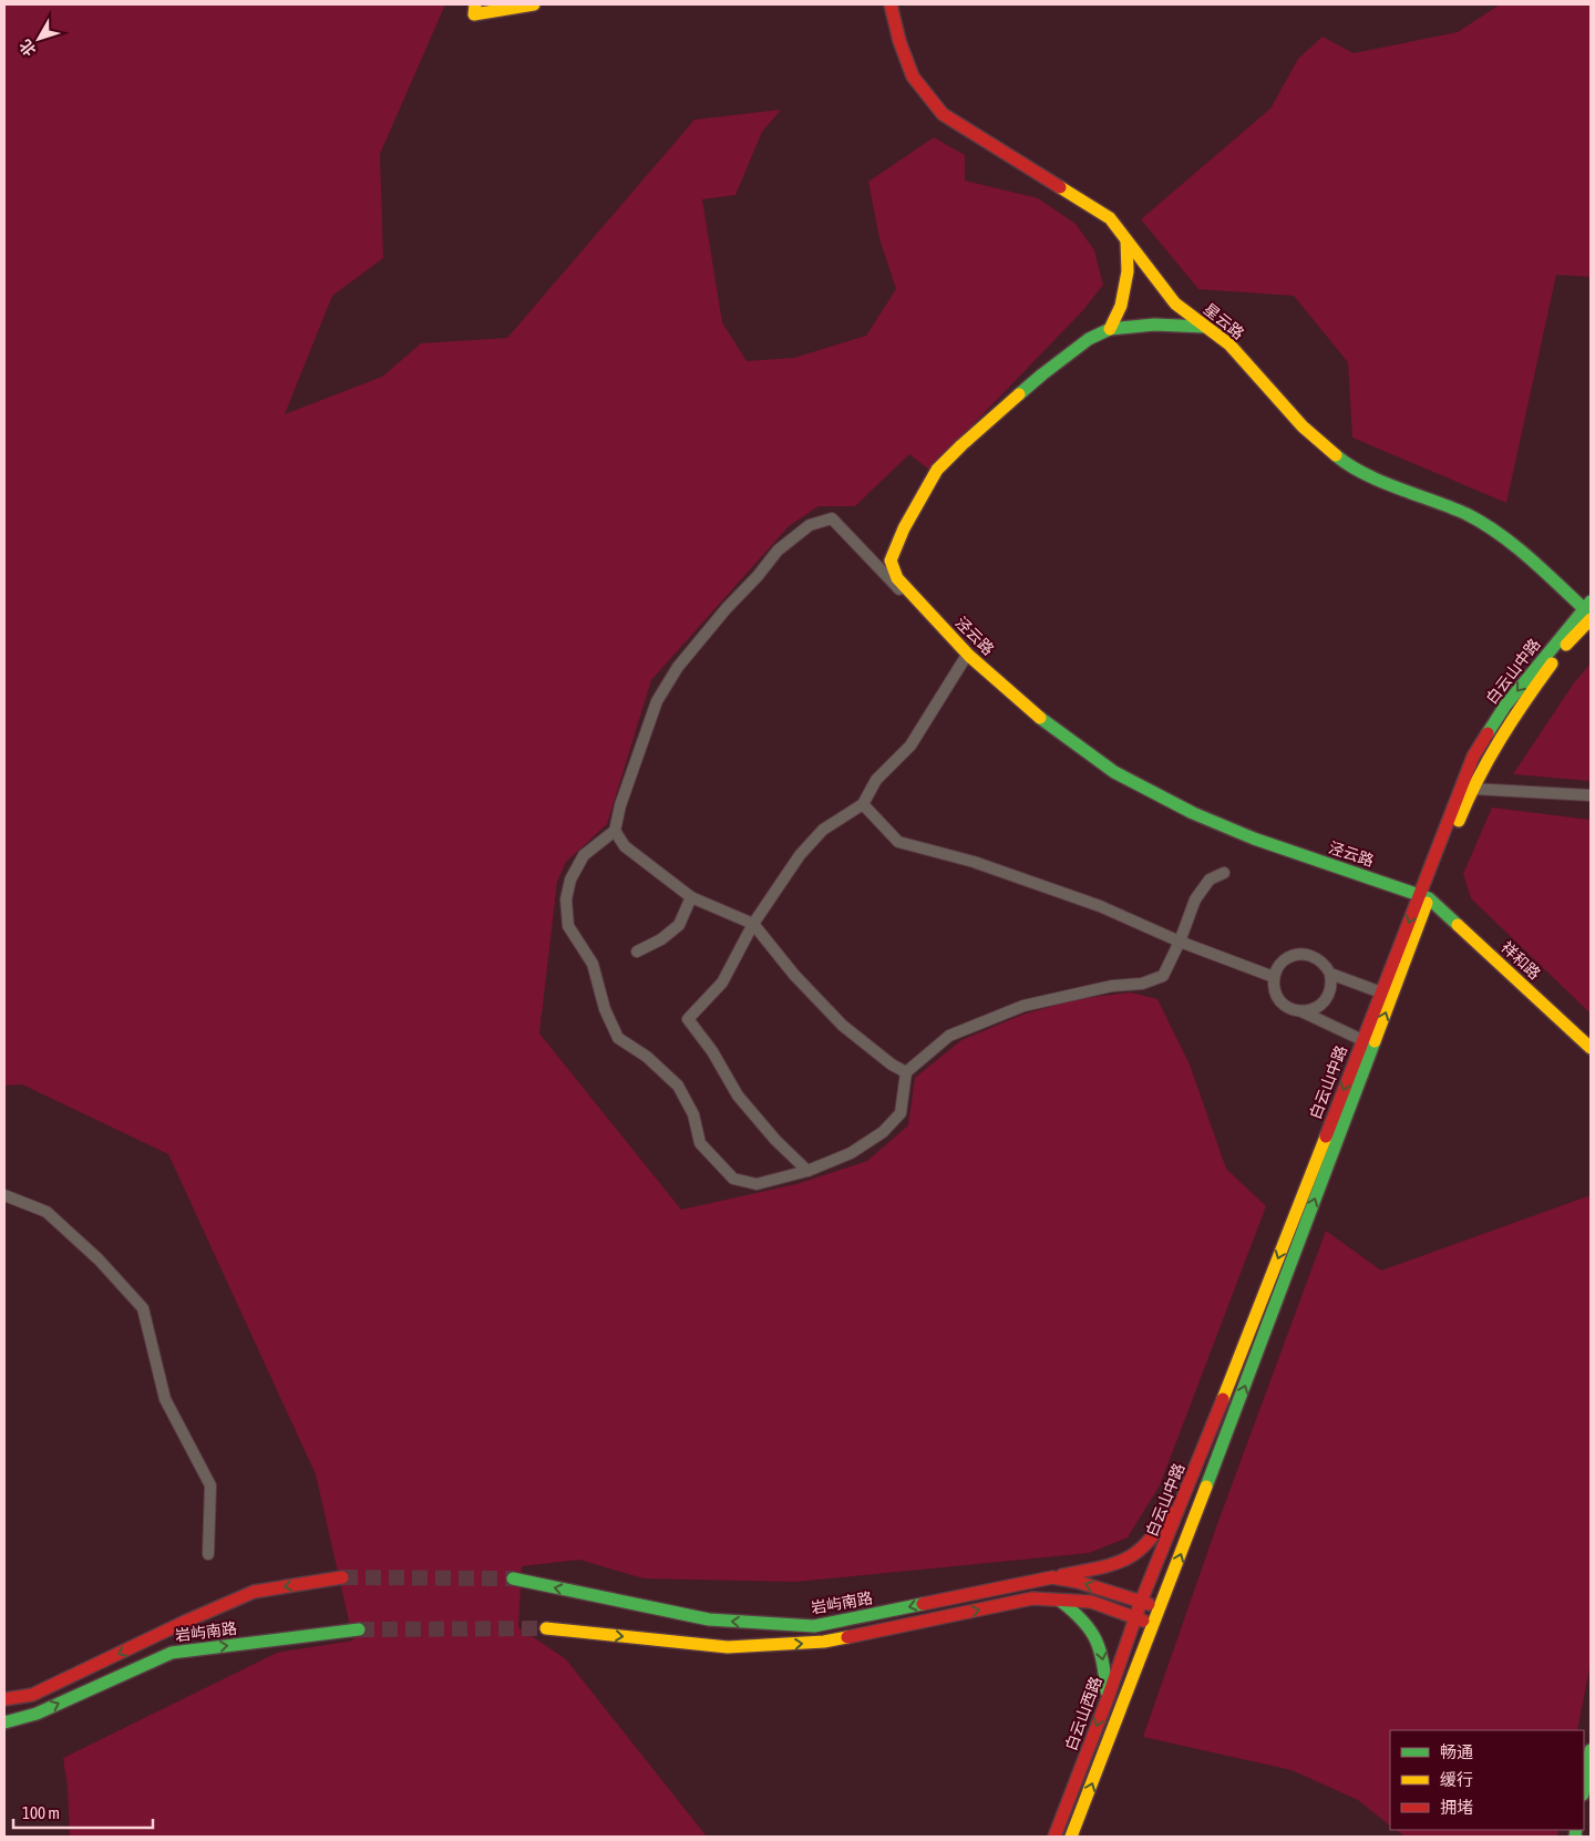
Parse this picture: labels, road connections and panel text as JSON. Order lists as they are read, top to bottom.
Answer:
{
  "streets": {
    "main road": [
      "星云路",
      "泾云路",
      "白云山中路",
      "祥和路",
      "岩屿南路",
      "白云山西路"
    ]
  },
  "crossings": [
    ["星云路", "泾云路"],
    ["星云路", "白云山中路"],
    ["泾云路", "白云山中路"],
    ["泾云路", "祥和路"],
    ["白云山中路", "祥和路"],
    ["白云山中路", "岩屿南路"],
    ["白云山中路", "白云山西路"],
    ["岩屿南路", "白云山西路"]
  ],
  "legend": ["畅通", "缓行", "拥堵"],
  "scale_bar": "100 m",
  "north": "bottom left"
}
